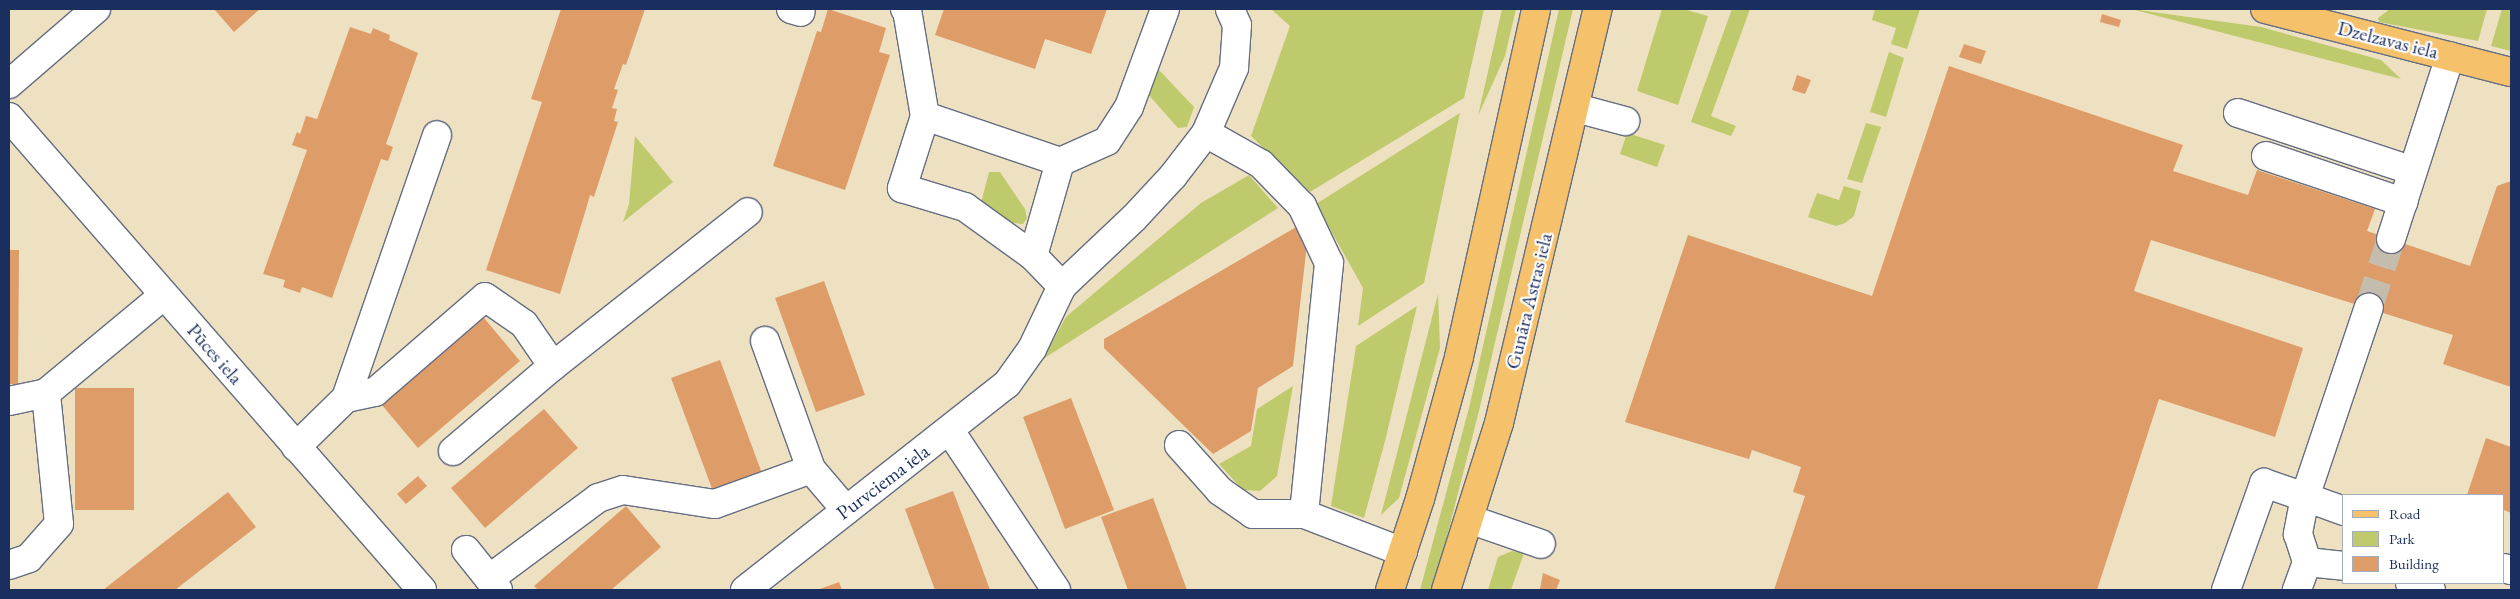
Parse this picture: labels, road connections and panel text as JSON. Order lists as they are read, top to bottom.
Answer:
{
  "streets": {
    "main road": ["Dzelzavas iela", "Gunāra Astras iela"],
    "street": ["Pūces iela", "Purvciema iela"]
  },
  "legend": ["Road", "Park", "Building"]
}
